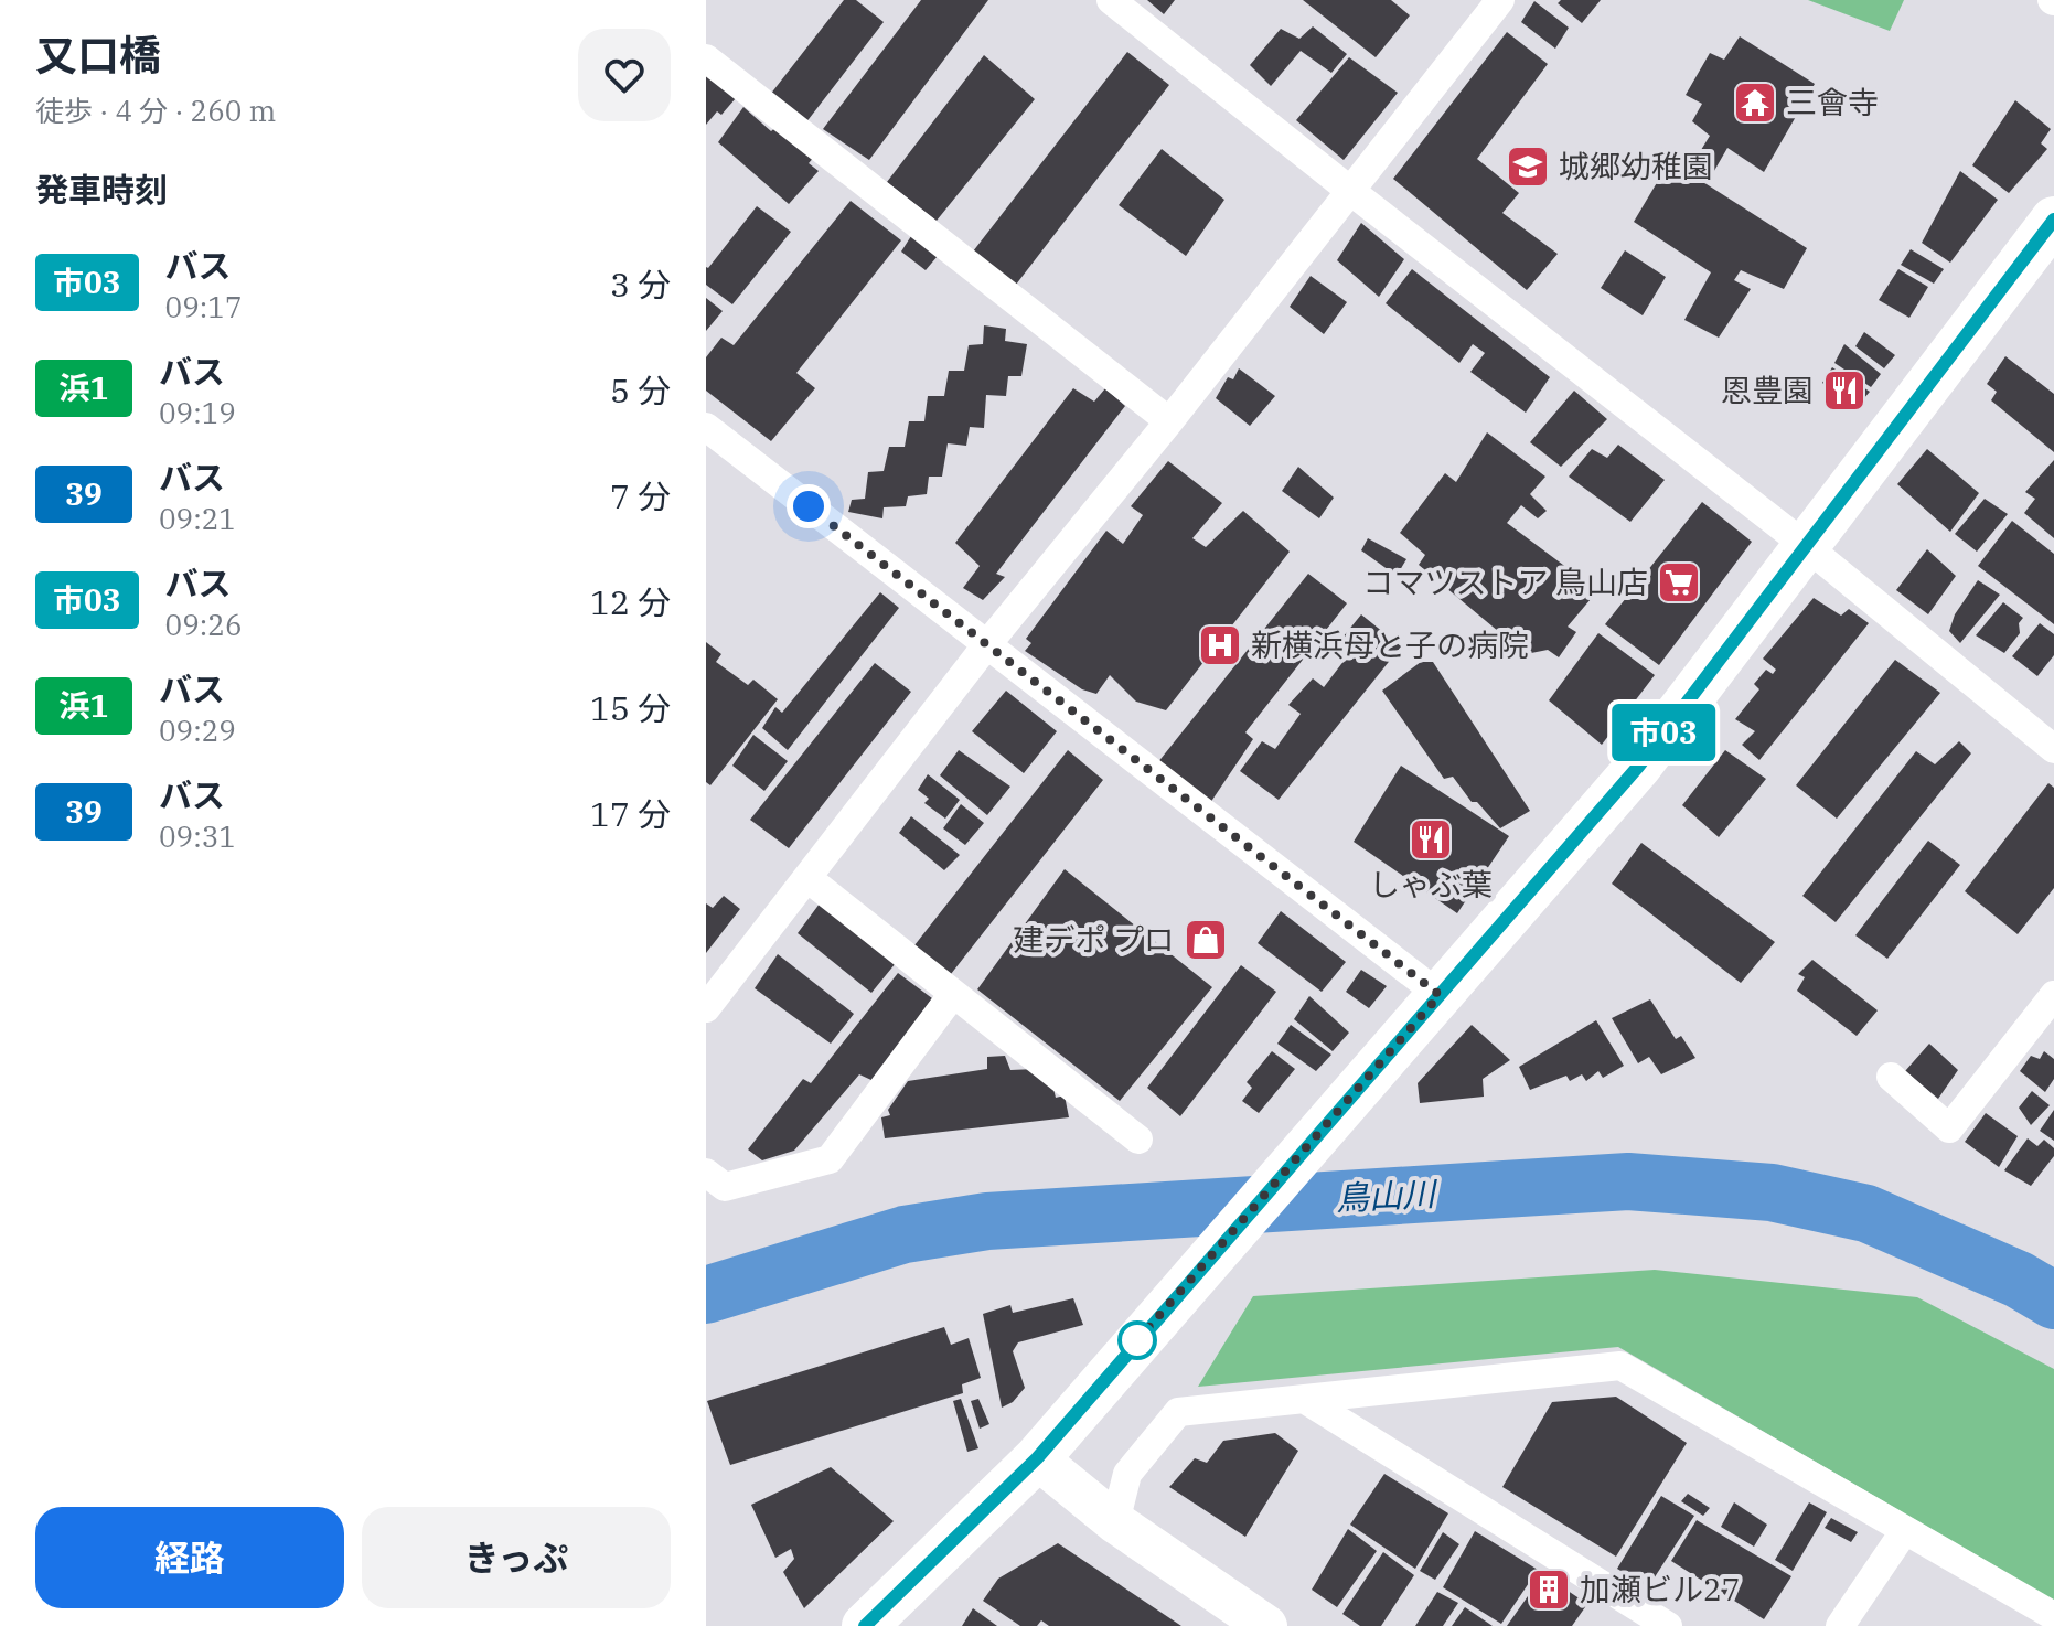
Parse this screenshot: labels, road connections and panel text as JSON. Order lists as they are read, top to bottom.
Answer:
{
  "water": ["鳥山川"],
  "places": {
    "temple": ["三會寺"],
    "school or university": ["城郷幼稚園"],
    "restaurant": ["恩豊園", "しゃぶ葉"],
    "supermarket": ["コマツストア 鳥山店"],
    "hospital": ["新横浜母と子の病院"],
    "shop": ["建デポ プロ"],
    "building": ["加瀬ビル27"]
  },
  "lines": ["bus line 市03"],
  "page": {
    "heading": [
      ["又口橋", "徒歩 · 4 分 · 260 m"],
      "発車時刻"
    ],
    "on_map": "市03",
    "list": [
      {
        "mark": "市03",
        "name": "バス",
        "note": "09:17",
        "value": "3 分"
      },
      {
        "mark": "浜1",
        "name": "バス",
        "note": "09:19",
        "value": "5 分"
      },
      {
        "mark": "39",
        "name": "バス",
        "note": "09:21",
        "value": "7 分"
      },
      {
        "mark": "市03",
        "name": "バス",
        "note": "09:26",
        "value": "12 分"
      },
      {
        "mark": "浜1",
        "name": "バス",
        "note": "09:29",
        "value": "15 分"
      },
      {
        "mark": "39",
        "name": "バス",
        "note": "09:31",
        "value": "17 分"
      }
    ],
    "buttons": ["経路", "きっぷ"]
  }
}
